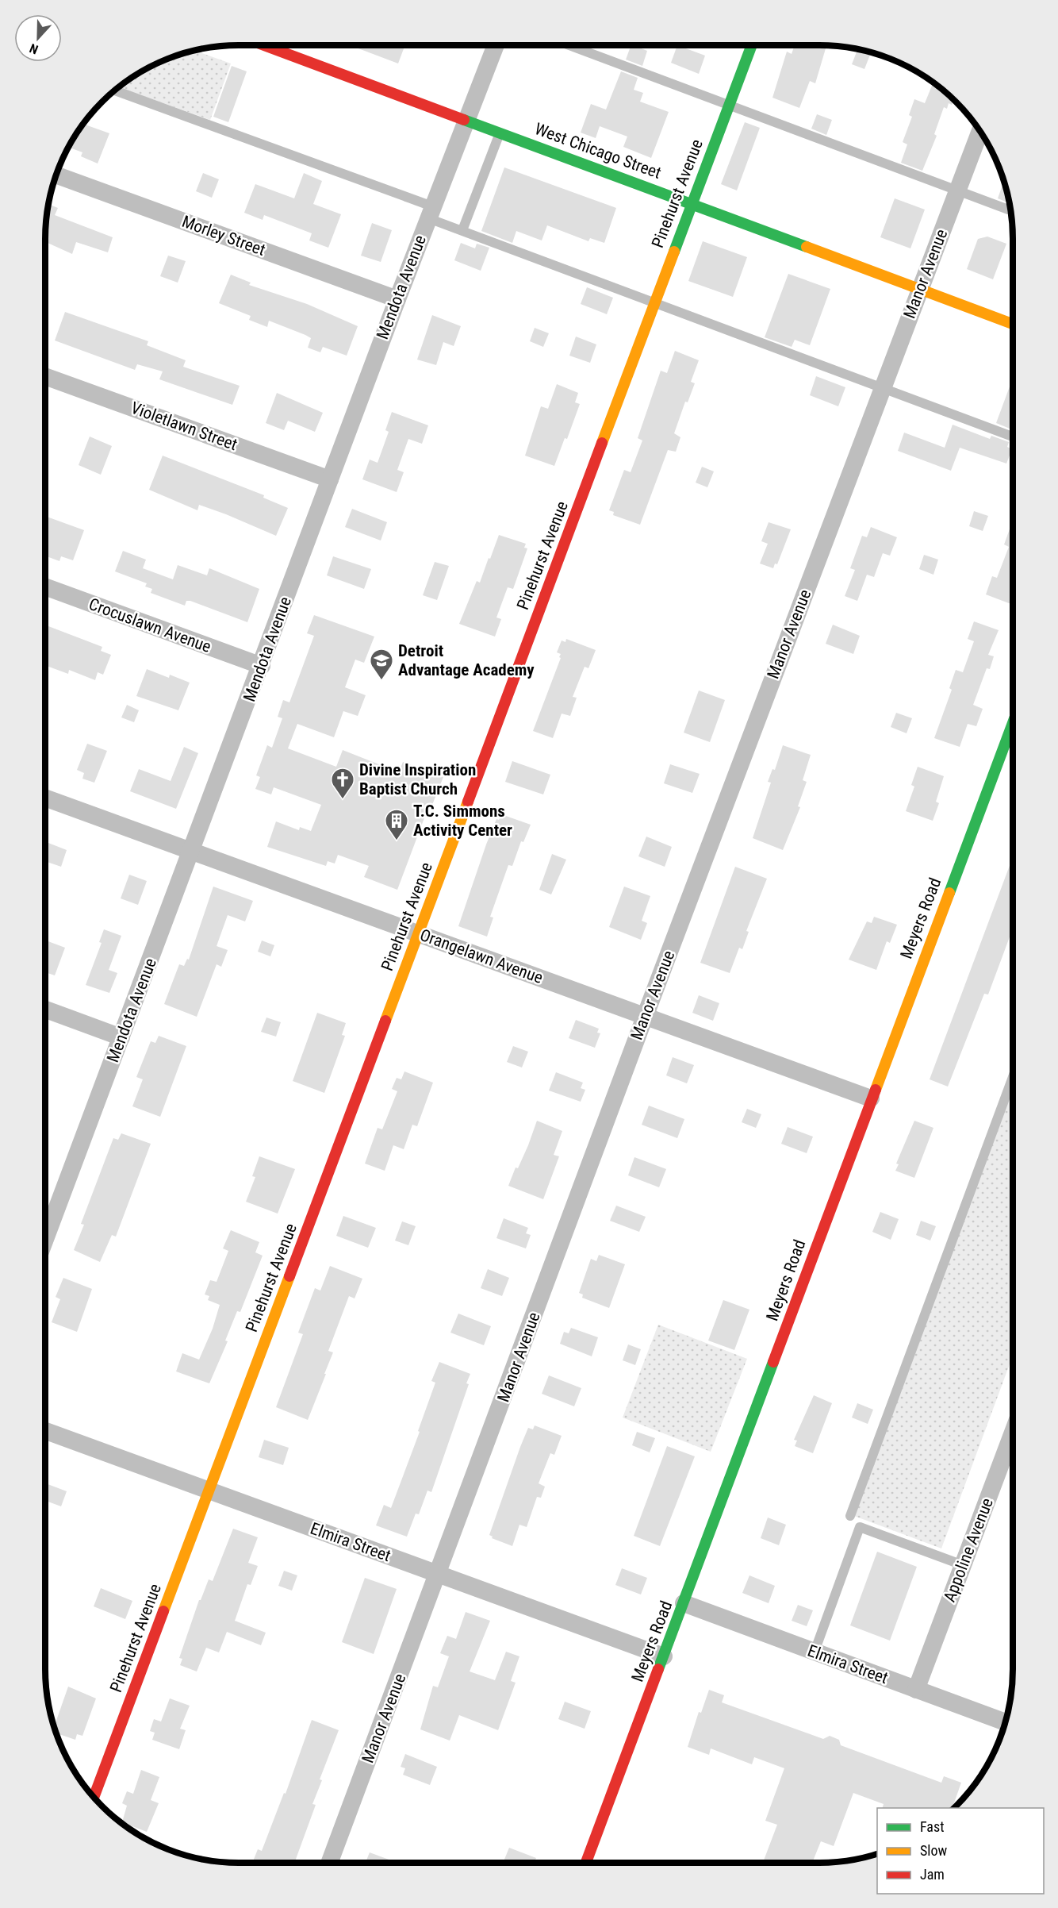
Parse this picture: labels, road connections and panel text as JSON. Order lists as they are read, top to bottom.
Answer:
{
  "streets": {
    "street": [
      "West Chicago Street",
      "Pinehurst Avenue",
      "Morley Street",
      "Manor Avenue",
      "Mendota Avenue",
      "Violetlawn Street",
      "Crocuslawn Avenue",
      "Meyers Road",
      "Orangelawn Avenue",
      "Elmira Street",
      "Appoline Avenue"
    ]
  },
  "crossings": [
    ["West Chicago Street", "Pinehurst Avenue"],
    ["West Chicago Street", "Manor Avenue"],
    ["West Chicago Street", "Mendota Avenue"],
    ["Pinehurst Avenue", "Orangelawn Avenue"],
    ["Pinehurst Avenue", "Elmira Street"],
    ["Morley Street", "Mendota Avenue"],
    ["Manor Avenue", "Orangelawn Avenue"],
    ["Manor Avenue", "Elmira Street"],
    ["Mendota Avenue", "Violetlawn Street"],
    ["Mendota Avenue", "Crocuslawn Avenue"],
    ["Mendota Avenue", "Orangelawn Avenue"],
    ["Meyers Road", "Orangelawn Avenue"],
    ["Meyers Road", "Elmira Street"],
    ["Elmira Street", "Appoline Avenue"]
  ],
  "places": {
    "school or university": ["Detroit Advantage Academy"],
    "church": ["Divine Inspiration Baptist Church"],
    "building": ["T.C. Simmons Activity Center"]
  },
  "legend": ["Fast", "Slow", "Jam"],
  "north": "bottom"
}
